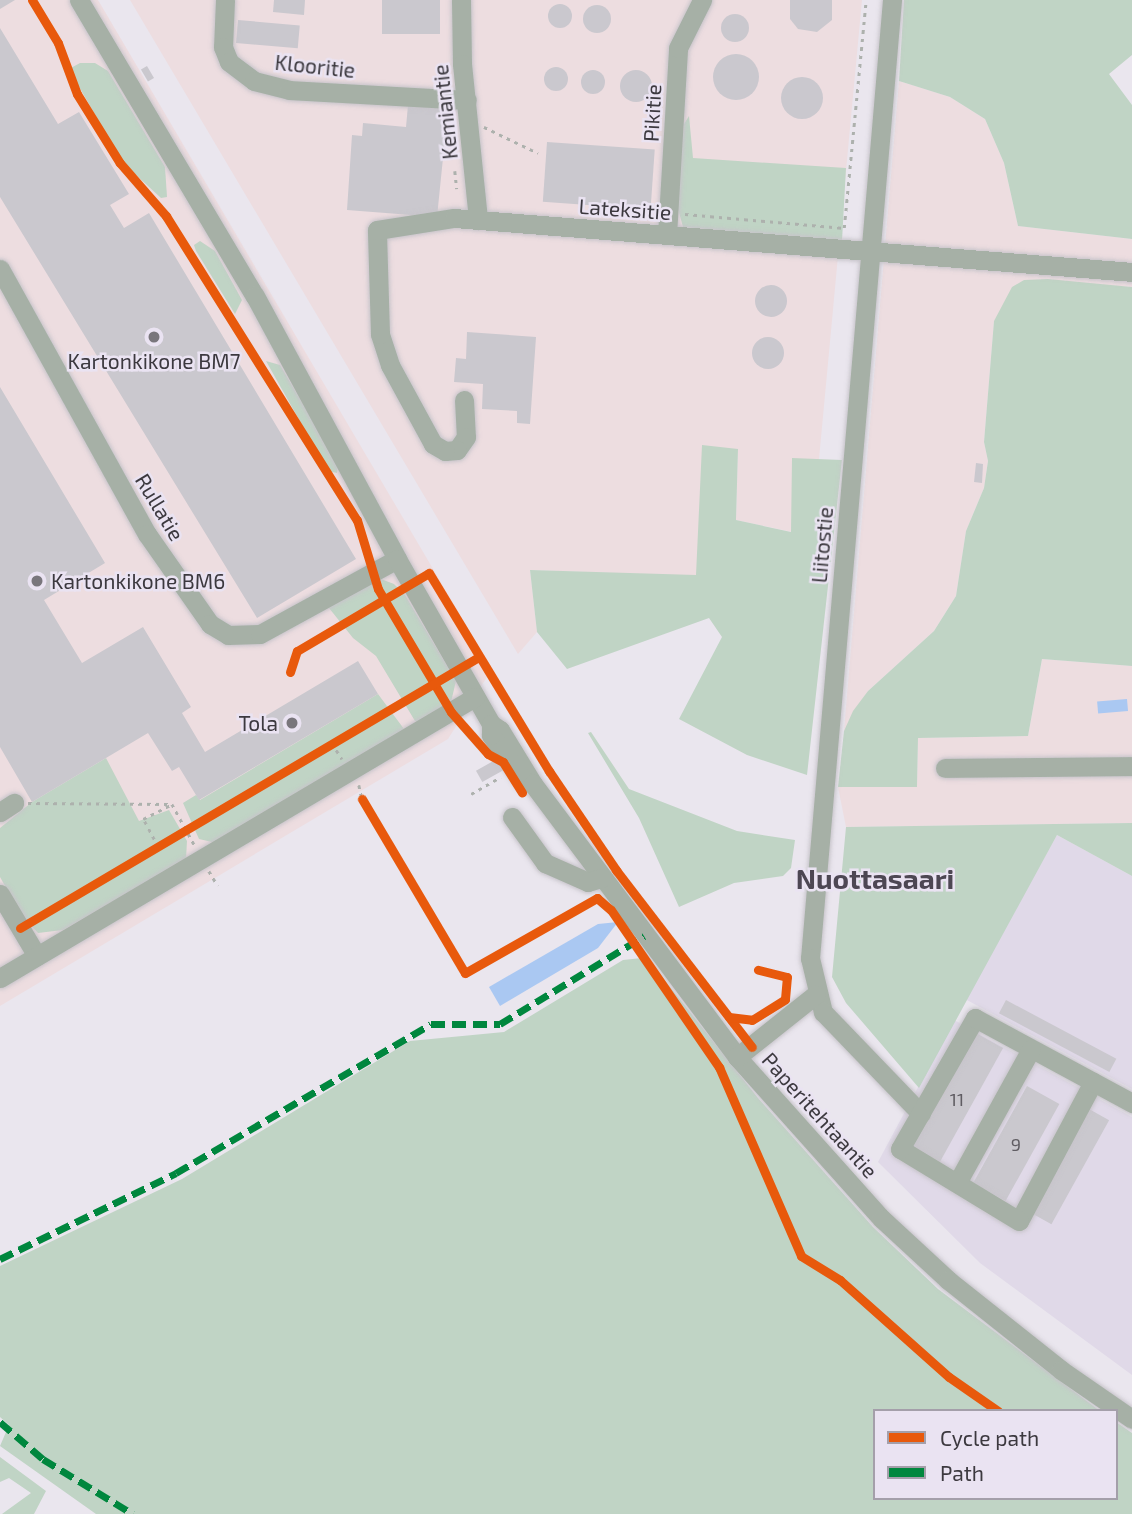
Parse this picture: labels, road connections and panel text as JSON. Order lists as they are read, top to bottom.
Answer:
{
  "streets": {
    "street": [
      "Klooritie",
      "Kemiantie",
      "Pikitie",
      "Lateksitie",
      "Rullatie",
      "Liitostie",
      "Paperitehtaantie"
    ]
  },
  "crossings": [
    ["Klooritie", "Kemiantie"],
    ["Kemiantie", "Lateksitie"],
    ["Pikitie", "Lateksitie"],
    ["Lateksitie", "Liitostie"]
  ],
  "districts": ["Nuottasaari"],
  "places": ["Kartonkikone BM7", "Kartonkikone BM6", "Tola"],
  "house_numbers": ["11", "9"],
  "legend": ["Cycle path", "Path"]
}
